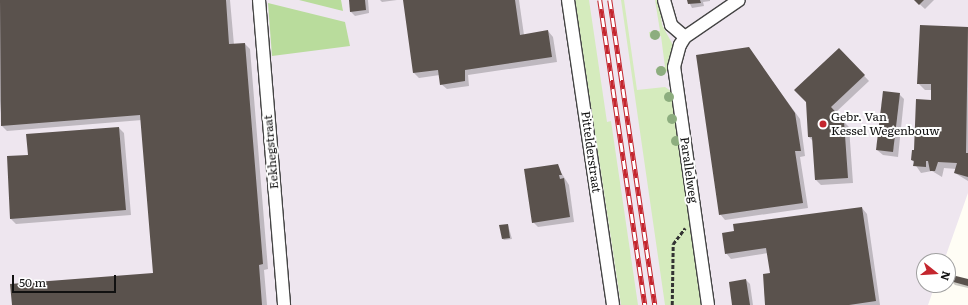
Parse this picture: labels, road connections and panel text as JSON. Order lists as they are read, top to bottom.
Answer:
{
  "streets": {
    "street": ["Eekhegstraat", "Pittelderstraat", "Parallelweg"]
  },
  "places": ["Gebr. Van Kessel Wegenbouw"],
  "scale_bar": "50 m",
  "north": "right"
}
